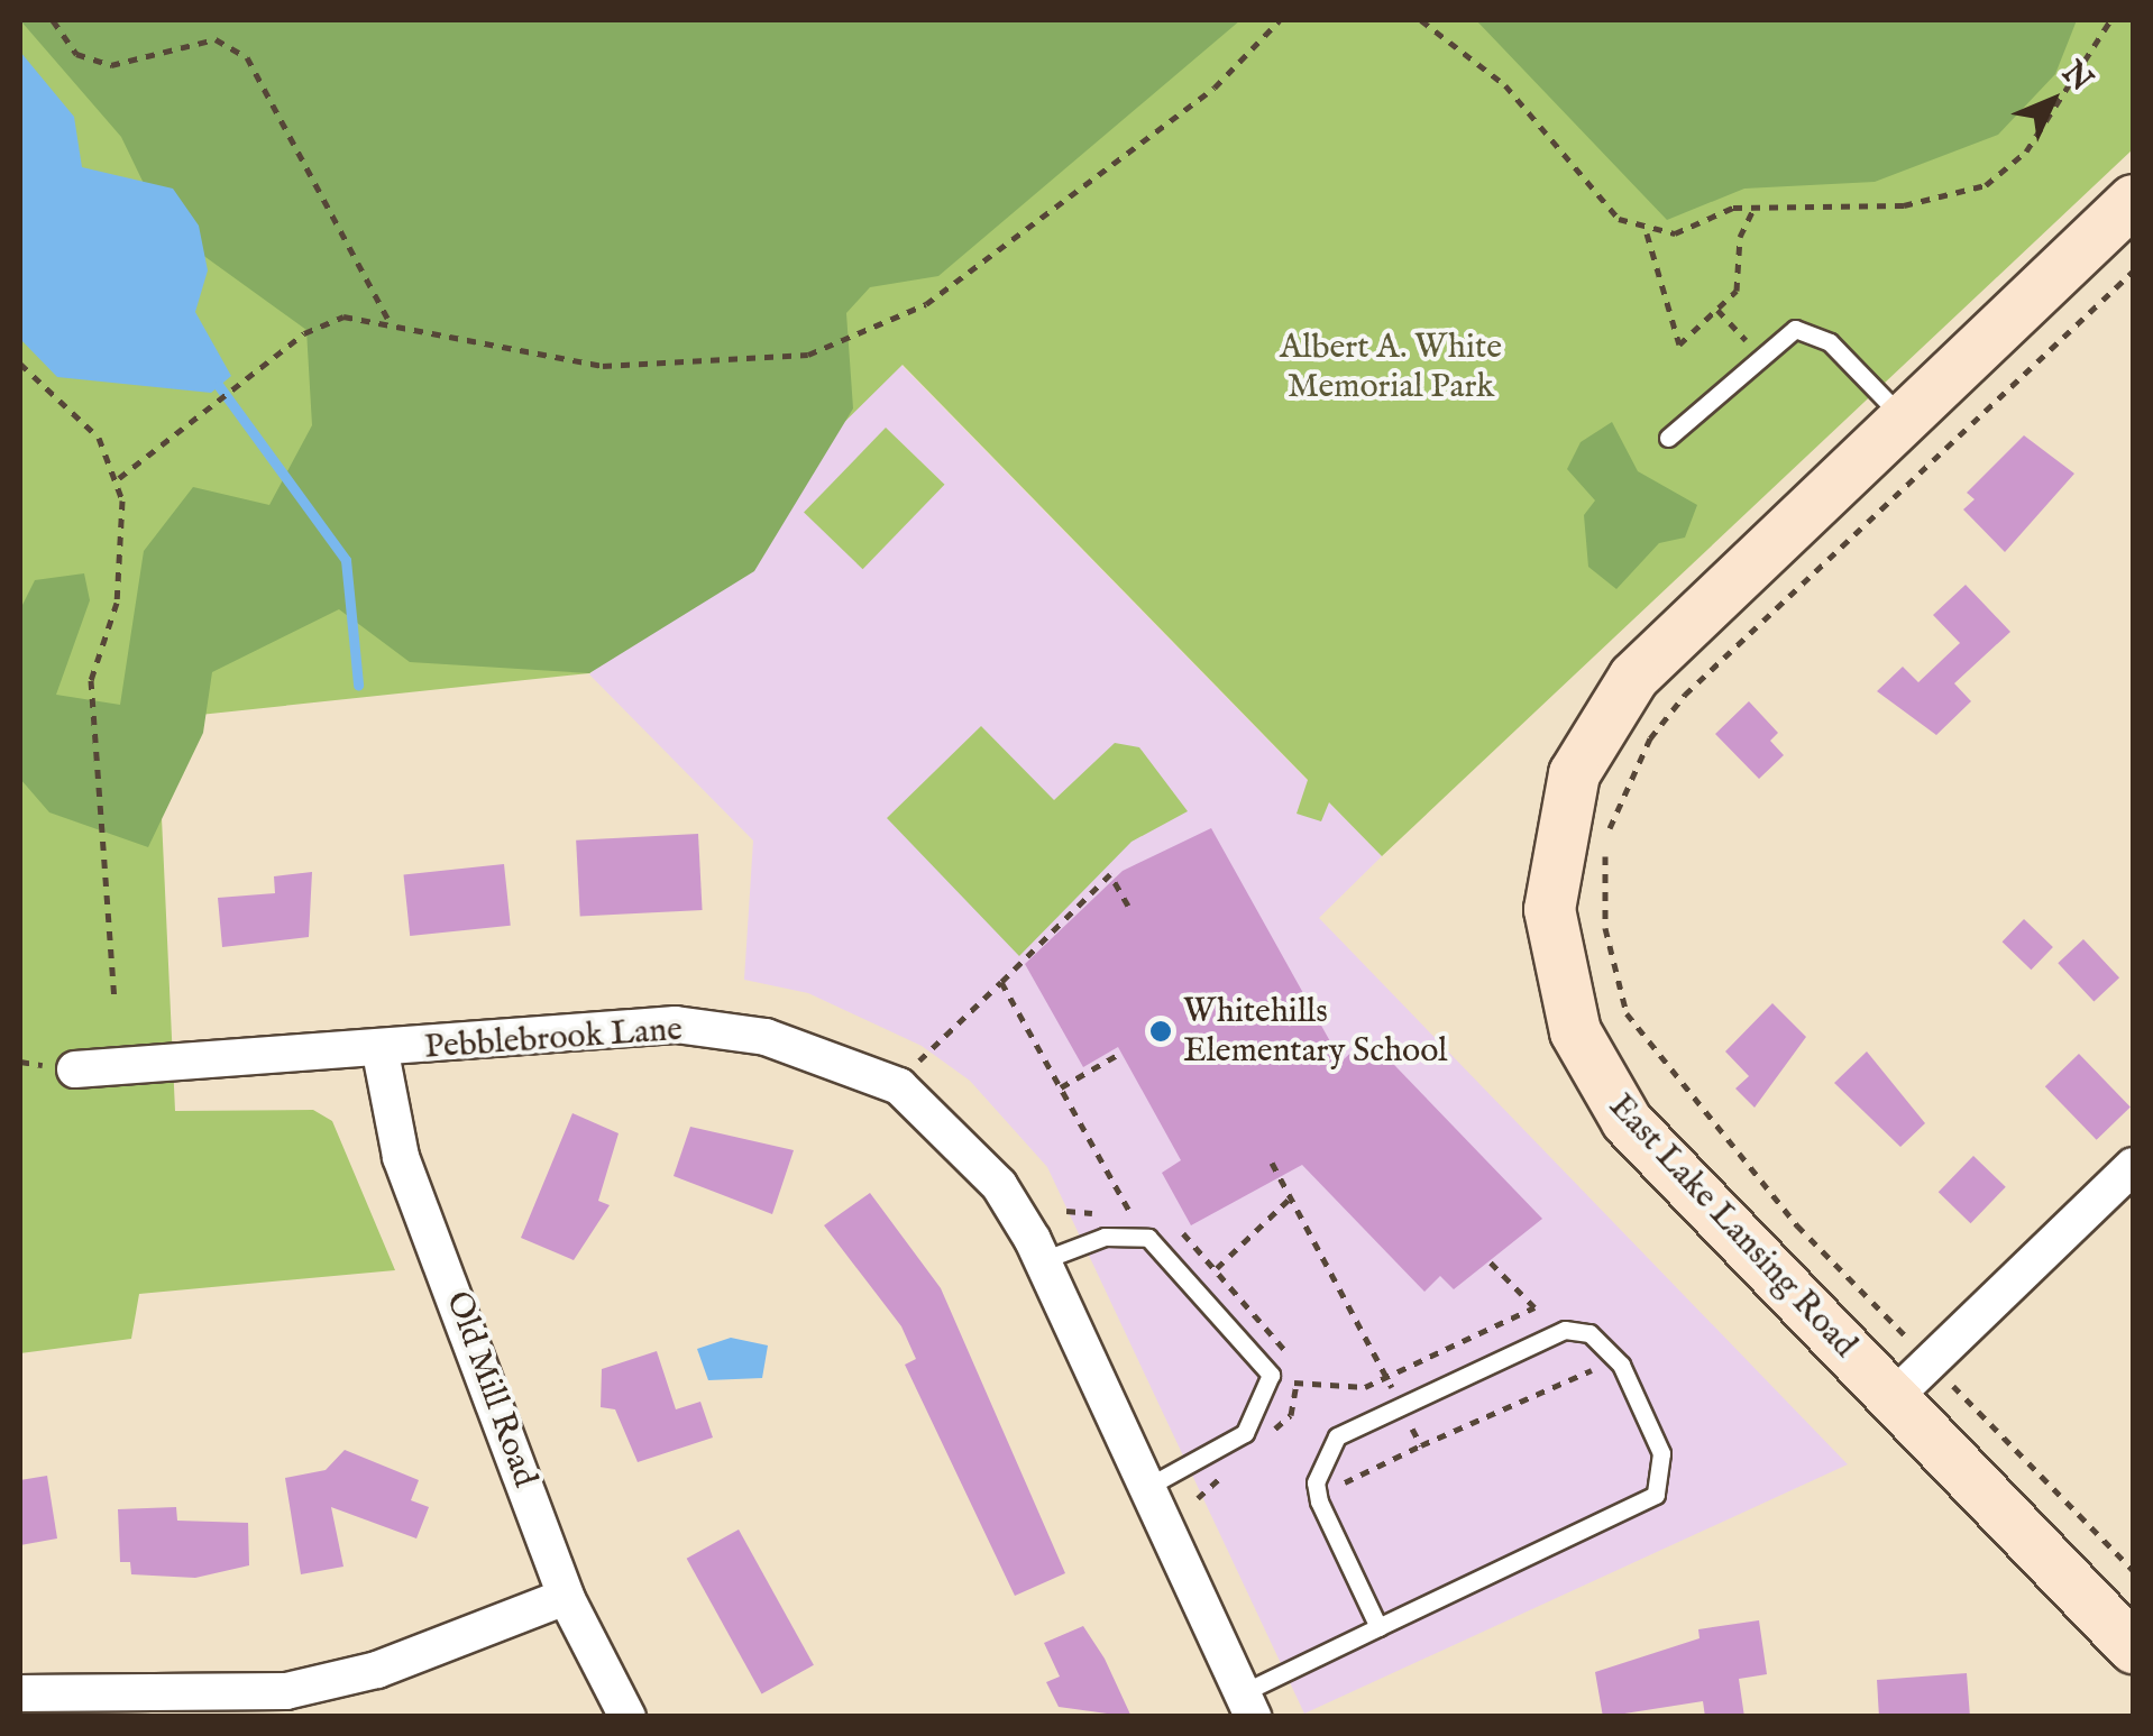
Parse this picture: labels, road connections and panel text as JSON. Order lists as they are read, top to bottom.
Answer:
{
  "streets": {
    "main road": ["East Lake Lansing Road"],
    "street": ["Pebblebrook Lane", "Old Mill Road"]
  },
  "crossings": [
    ["Pebblebrook Lane", "Old Mill Road"]
  ],
  "parks": ["Albert A. White Memorial Park"],
  "places": ["Whitehills Elementary School"],
  "north": "top right"
}
